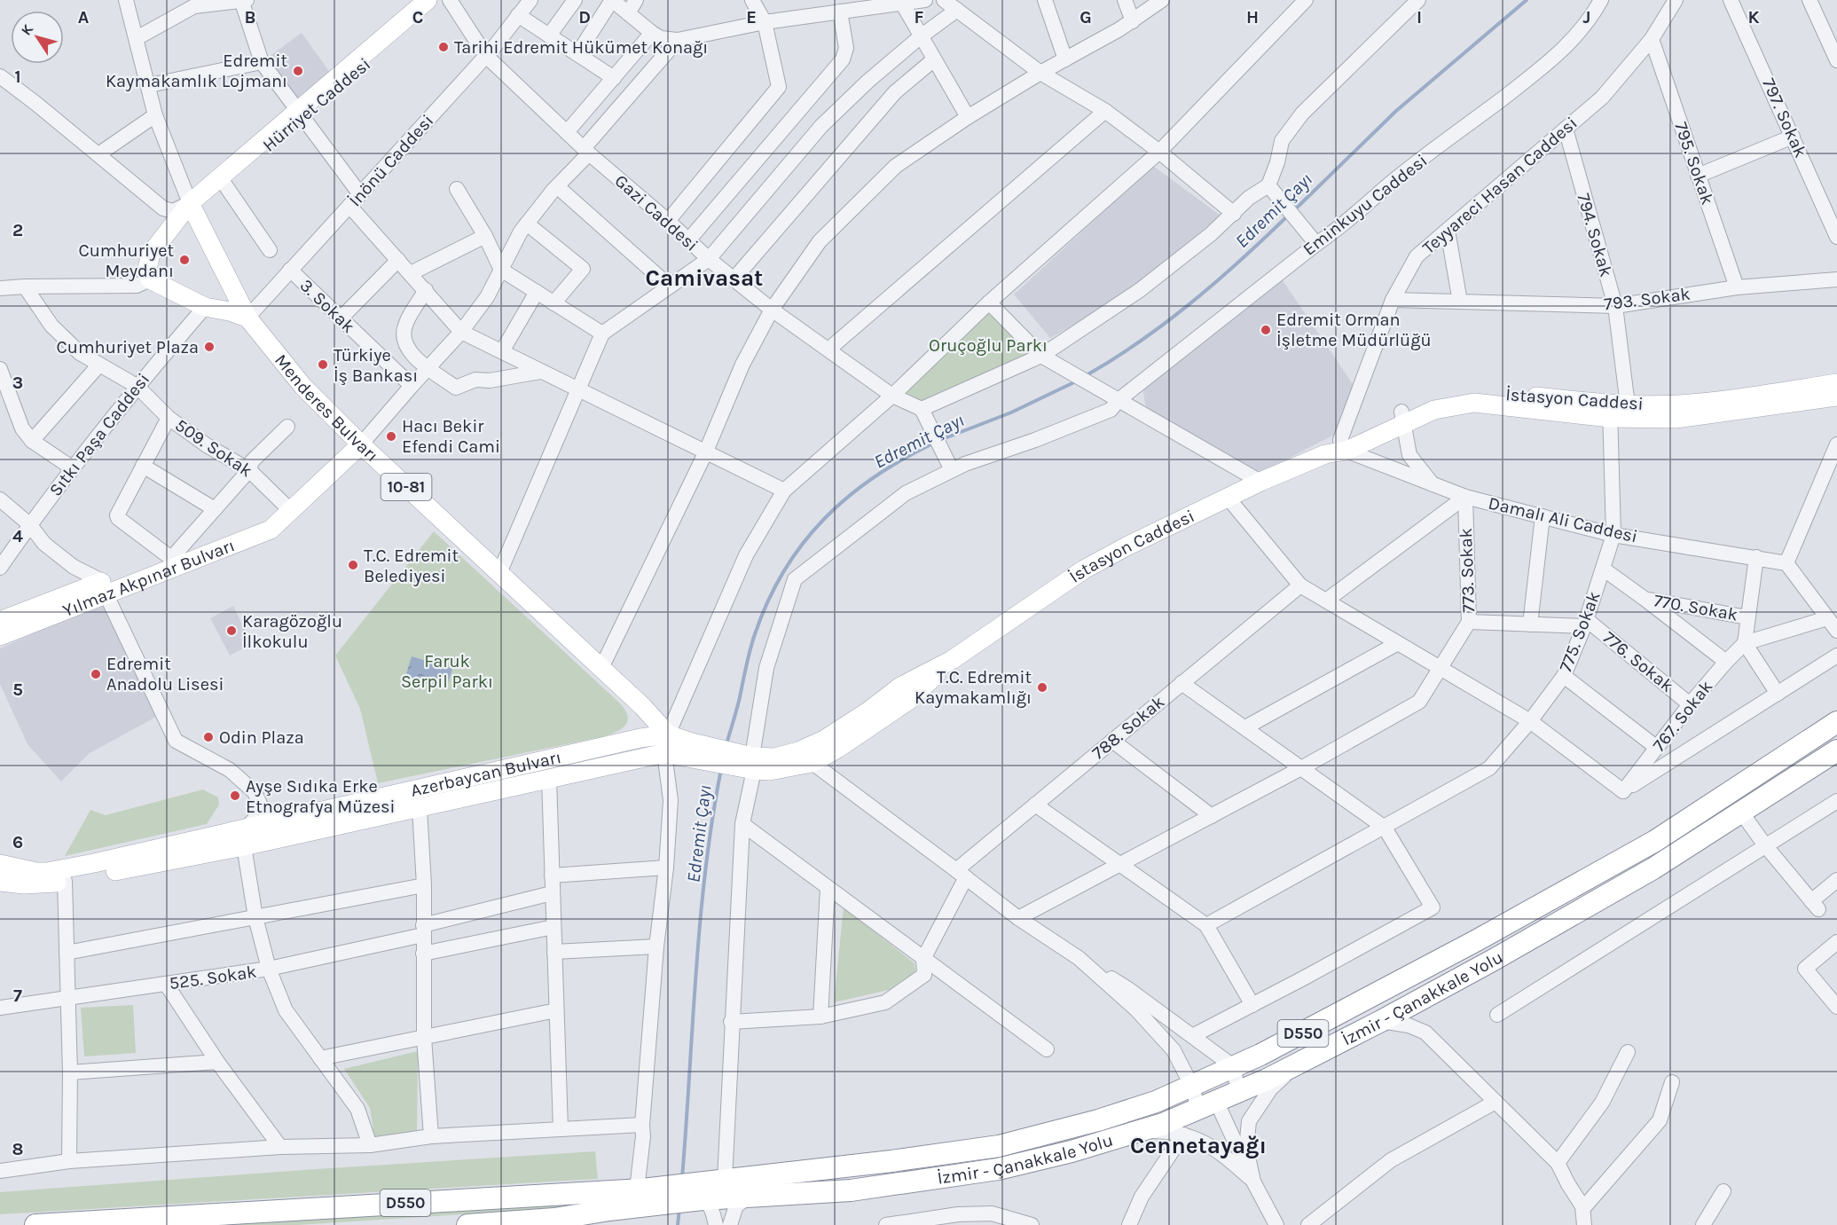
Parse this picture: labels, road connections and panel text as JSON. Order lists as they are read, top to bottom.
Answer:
{
  "streets": {
    "highway": ["İzmir - Çanakkale Yolu", "D550"],
    "main road": [
      "Hürriyet Caddesi",
      "İstasyon Caddesi",
      "Menderes Bulvarı",
      "10-81",
      "Yılmaz Akpınar Bulvarı",
      "Azerbaycan Bulvarı"
    ],
    "street": [
      "797. Sokak",
      "İnönü Caddesi",
      "795. Sokak",
      "Teyyareci Hasan Caddesi",
      "Eminkuyu Caddesi",
      "Gazi Caddesi",
      "794. Sokak",
      "793. Sokak",
      "3. Sokak",
      "Sıtkı Paşa Caddesi",
      "509. Sokak",
      "Damalı Ali Caddesi",
      "773. Sokak",
      "770. Sokak",
      "775. Sokak",
      "776. Sokak",
      "767. Sokak",
      "788. Sokak",
      "525. Sokak"
    ]
  },
  "crossings": [
    ["Hürriyet Caddesi", "Menderes Bulvarı"],
    ["Hürriyet Caddesi", "10-81"],
    ["İnönü Caddesi", "Gazi Caddesi"],
    ["İnönü Caddesi", "3. Sokak"],
    ["İnönü Caddesi", "Menderes Bulvarı"],
    ["795. Sokak", "Teyyareci Hasan Caddesi"],
    ["795. Sokak", "793. Sokak"],
    ["Teyyareci Hasan Caddesi", "794. Sokak"],
    ["Teyyareci Hasan Caddesi", "793. Sokak"],
    ["Teyyareci Hasan Caddesi", "İstasyon Caddesi"],
    ["Teyyareci Hasan Caddesi", "Damalı Ali Caddesi"],
    ["Eminkuyu Caddesi", "İstasyon Caddesi"],
    ["Eminkuyu Caddesi", "İzmir - Çanakkale Yolu"],
    ["794. Sokak", "793. Sokak"],
    ["794. Sokak", "İstasyon Caddesi"],
    ["794. Sokak", "775. Sokak"],
    ["İstasyon Caddesi", "Damalı Ali Caddesi"],
    ["İstasyon Caddesi", "775. Sokak"],
    ["İstasyon Caddesi", "Azerbaycan Bulvarı"],
    ["Menderes Bulvarı", "10-81"],
    ["Menderes Bulvarı", "Yılmaz Akpınar Bulvarı"],
    ["Menderes Bulvarı", "Azerbaycan Bulvarı"],
    ["Sıtkı Paşa Caddesi", "509. Sokak"],
    ["509. Sokak", "Yılmaz Akpınar Bulvarı"],
    ["Damalı Ali Caddesi", "773. Sokak"],
    ["Damalı Ali Caddesi", "775. Sokak"],
    ["770. Sokak", "775. Sokak"],
    ["770. Sokak", "767. Sokak"],
    ["775. Sokak", "776. Sokak"],
    ["776. Sokak", "767. Sokak"]
  ],
  "districts": ["Camivasat", "Cennetayağı"],
  "water": ["Edremit Çayı"],
  "parks": ["Oruçoğlu Parkı", "Faruk Serpil Parkı"],
  "places": [
    "Tarihi Edremit Hükümet Konağı",
    "Edremit Kaymakamlık Lojmanı",
    "Cumhuriyet Meydanı",
    "Edremit Orman İşletme Müdürlüğü",
    "Cumhuriyet Plaza",
    "Türkiye İş Bankası",
    "Hacı Bekir Efendi Cami",
    "T.C. Edremit Belediyesi",
    "Karagözoğlu İlkokulu",
    "Edremit Anadolu Lisesi",
    "T.C. Edremit Kaymakamlığı",
    "Odin Plaza",
    "Ayşe Sıdıka Erke Etnografya Müzesi"
  ],
  "north": "top left",
  "grid": {
    "columns": [
      "A",
      "B",
      "C",
      "D",
      "E",
      "F",
      "G",
      "H",
      "I",
      "J",
      "K"
    ],
    "rows": [
      "1",
      "2",
      "3",
      "4",
      "5",
      "6",
      "7",
      "8"
    ]
  }
}
